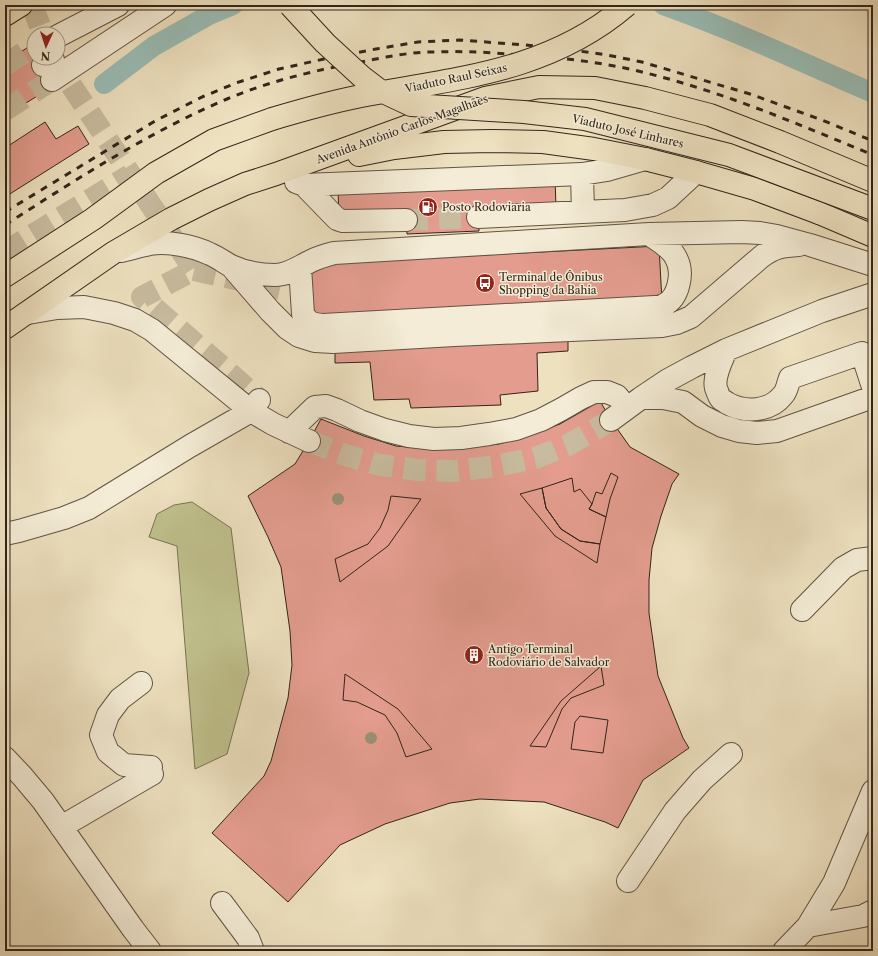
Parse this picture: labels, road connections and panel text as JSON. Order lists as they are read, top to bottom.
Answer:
{
  "streets": {
    "main road": ["Viaduto Raul Seixas", "Avenida Antônio Carlos Magalhães", "Viaduto José Linhares"]
  },
  "places": {
    "fuel station": ["Posto Rodoviaria"],
    "bus stop": ["Terminal de Ônibus Shopping da Bahia"],
    "building": ["Antigo Terminal Rodoviário de Salvador"]
  },
  "north": "bottom"
}
